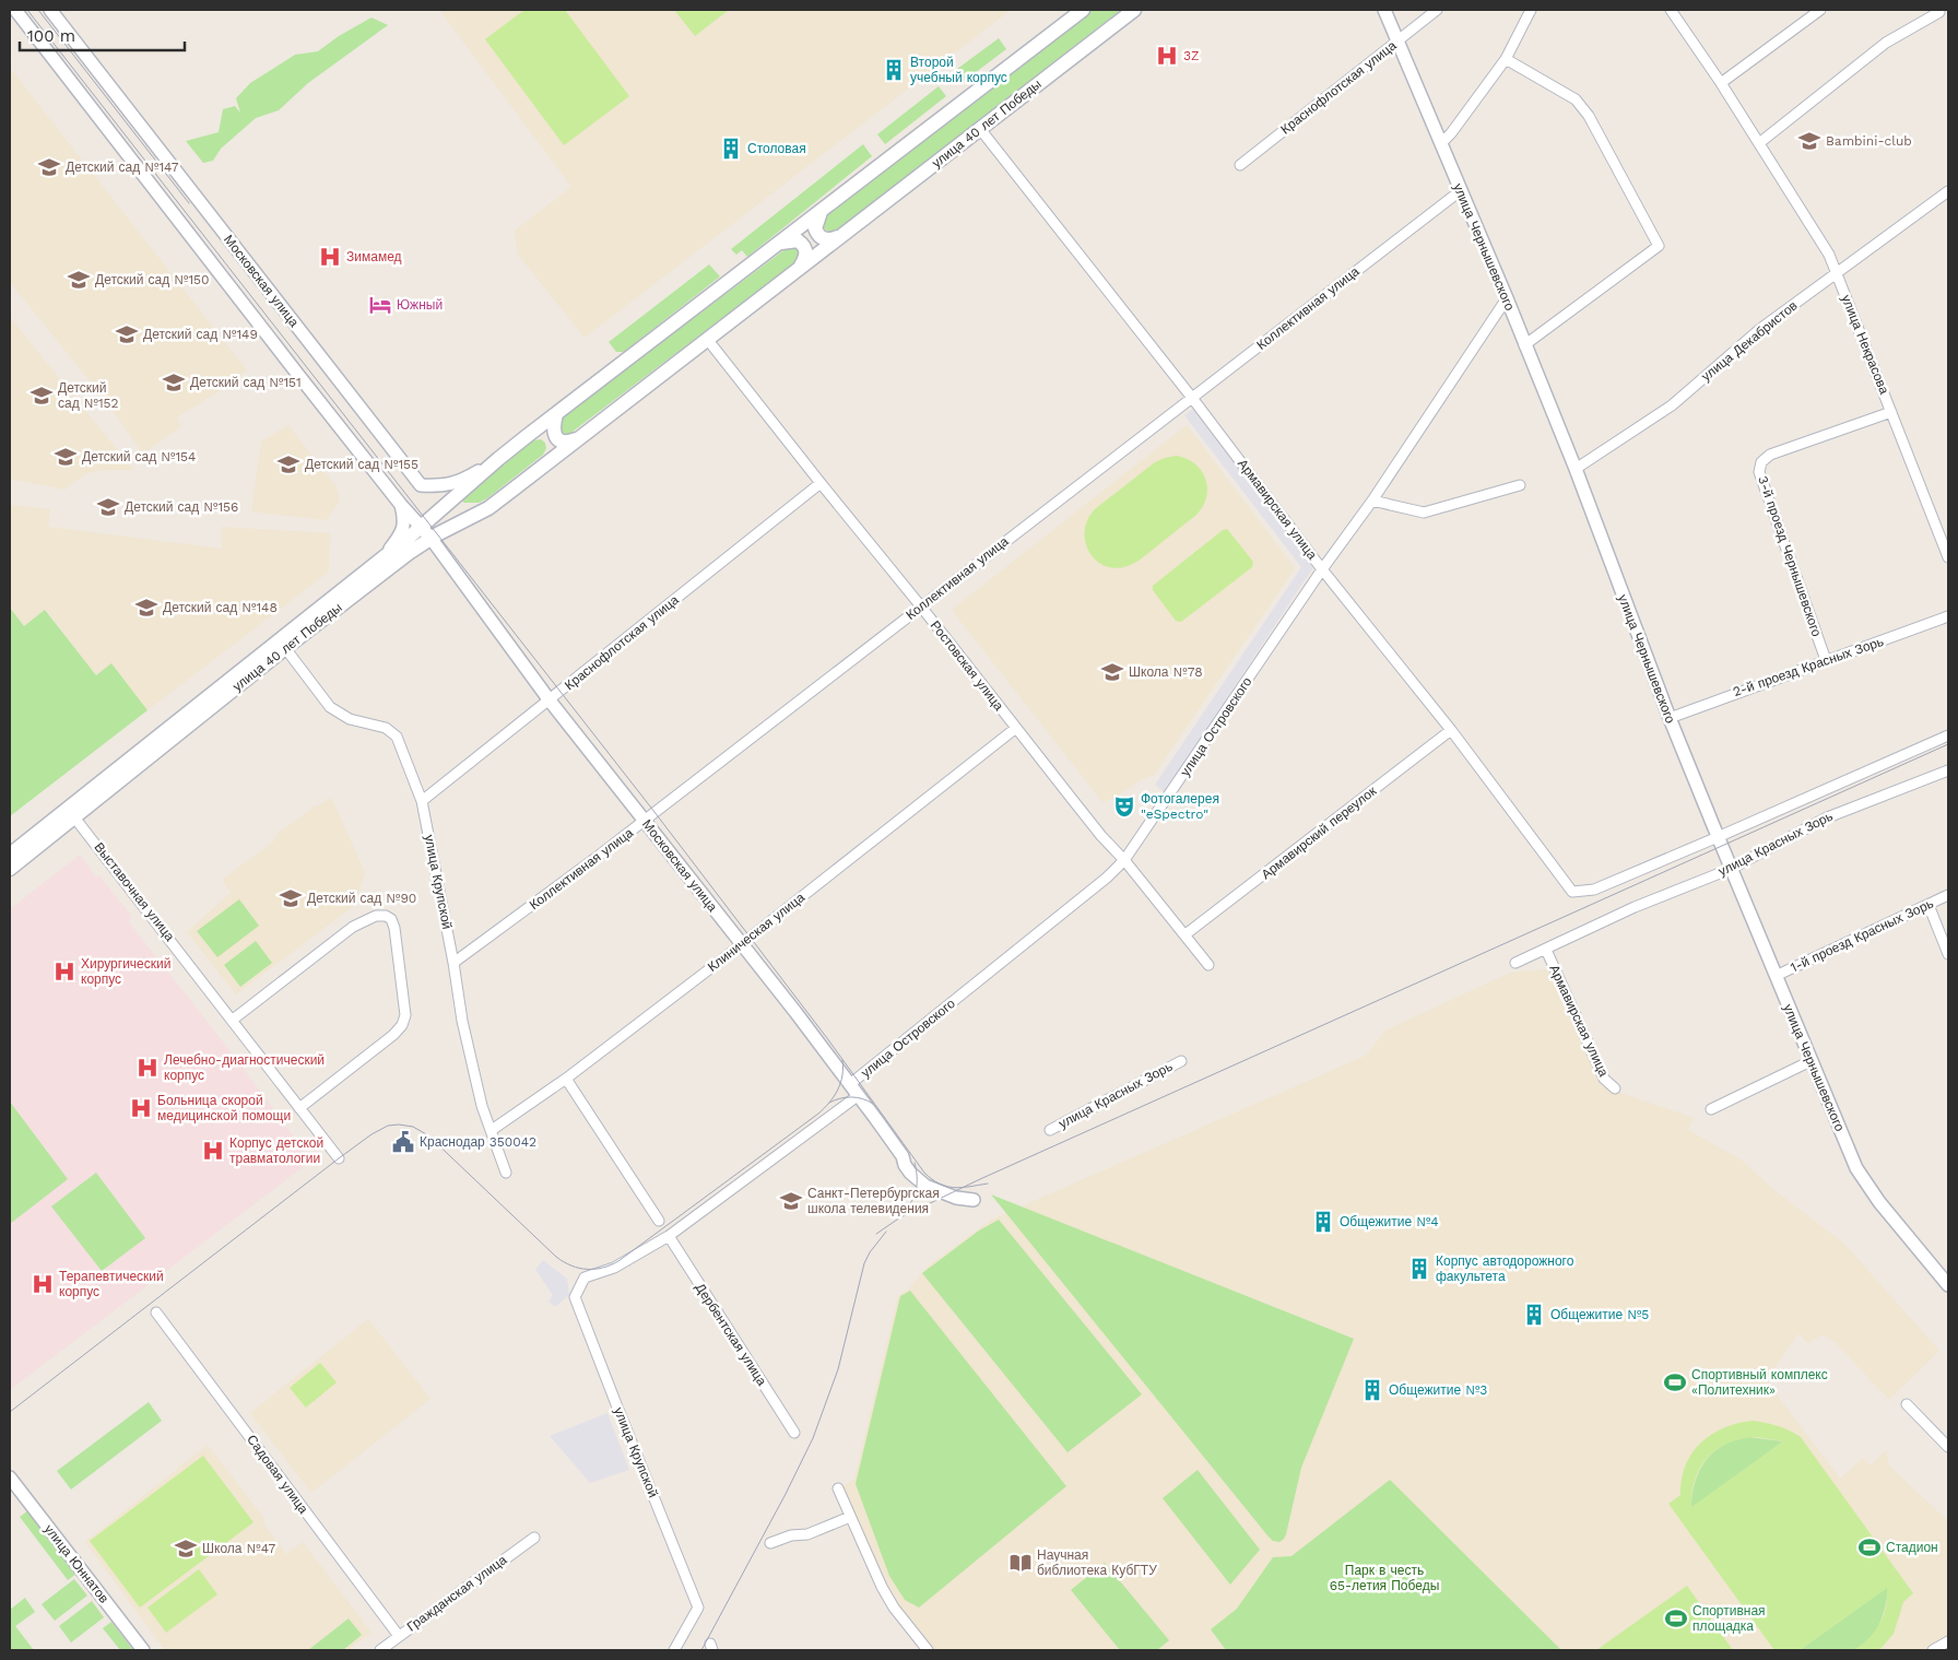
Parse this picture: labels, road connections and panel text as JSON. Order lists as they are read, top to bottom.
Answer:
{
  "streets": {
    "main road": ["улица 40 лет Победы"],
    "street": [
      "Краснофлотская улица",
      "улица Чернышевского",
      "Московская улица",
      "Коллективная улица",
      "улица Декабристов",
      "улица Некрасова",
      "Армавирская улица",
      "3-й проезд Чернышевского",
      "Ростовская улица",
      "2-й проезд Красных Зорь",
      "улица Островского",
      "Армавирский переулок",
      "улица Красных Зорь",
      "улица Крупской",
      "Выставочная улица",
      "Клиническая улица",
      "1-й проезд Красных Зорь",
      "Дербентская улица",
      "Садовая улица",
      "улица Юннатов",
      "Гражданская улица"
    ]
  },
  "crossings": [
    ["Краснофлотская улица", "улица Чернышевского"],
    ["Краснофлотская улица", "Московская улица"],
    ["Краснофлотская улица", "Ростовская улица"],
    ["Краснофлотская улица", "улица Крупской"],
    ["улица 40 лет Победы", "Московская улица"],
    ["улица 40 лет Победы", "Армавирская улица"],
    ["улица 40 лет Победы", "Ростовская улица"],
    ["улица 40 лет Победы", "улица Крупской"],
    ["улица 40 лет Победы", "Выставочная улица"],
    ["улица Чернышевского", "Коллективная улица"],
    ["улица Чернышевского", "улица Декабристов"],
    ["улица Чернышевского", "Армавирская улица"],
    ["улица Чернышевского", "2-й проезд Красных Зорь"],
    ["улица Чернышевского", "улица Островского"],
    ["улица Чернышевского", "улица Красных Зорь"],
    ["улица Чернышевского", "1-й проезд Красных Зорь"],
    ["Московская улица", "Коллективная улица"],
    ["Московская улица", "улица Островского"],
    ["Московская улица", "Клиническая улица"],
    ["Коллективная улица", "Армавирская улица"],
    ["Коллективная улица", "Ростовская улица"],
    ["Коллективная улица", "улица Крупской"],
    ["улица Декабристов", "улица Некрасова"],
    ["улица Некрасова", "3-й проезд Чернышевского"],
    ["Армавирская улица", "улица Островского"],
    ["Армавирская улица", "Армавирский переулок"],
    ["Армавирская улица", "улица Красных Зорь"],
    ["3-й проезд Чернышевского", "2-й проезд Красных Зорь"],
    ["Ростовская улица", "улица Островского"],
    ["Ростовская улица", "Армавирский переулок"],
    ["Ростовская улица", "Клиническая улица"],
    ["улица Островского", "улица Крупской"],
    ["улица Островского", "Дербентская улица"],
    ["улица Крупской", "Клиническая улица"],
    ["Садовая улица", "Гражданская улица"]
  ],
  "parks": ["Парк в честь 65-летия Победы"],
  "places": {
    "hospital": [
      "3Z",
      "Зимамед",
      "Хирургический корпус",
      "Лечебно-диагностический корпус",
      "Больница скорой медицинской помощи",
      "Корпус детской травматологии",
      "Терапевтический корпус"
    ],
    "building": [
      "Второй учебный корпус",
      "Столовая",
      "Общежитие №4",
      "Корпус автодорожного факультета",
      "Общежитие №5",
      "Общежитие №3"
    ],
    "school or university": [
      "Bambini-club",
      "Детский сад №147",
      "Детский сад №150",
      "Детский сад №149",
      "Детский сад №151",
      "Детский сад №152",
      "Детский сад №154",
      "Детский сад №155",
      "Детский сад №156",
      "Детский сад №148",
      "Школа №78",
      "Детский сад №90",
      "Санкт-Петербургская школа телевидения",
      "Школа №47"
    ],
    "hotel": ["Южный"],
    "theatre": ["Фотогалерея \"eSpectro\""],
    "public building": ["Краснодар 350042"],
    "sports": ["Спортивный комплекс «Политехник»", "Стадион", "Спортивная площадка"],
    "library": ["Научная библиотека КубГТУ"]
  },
  "scale_bar": "100 m"
}
